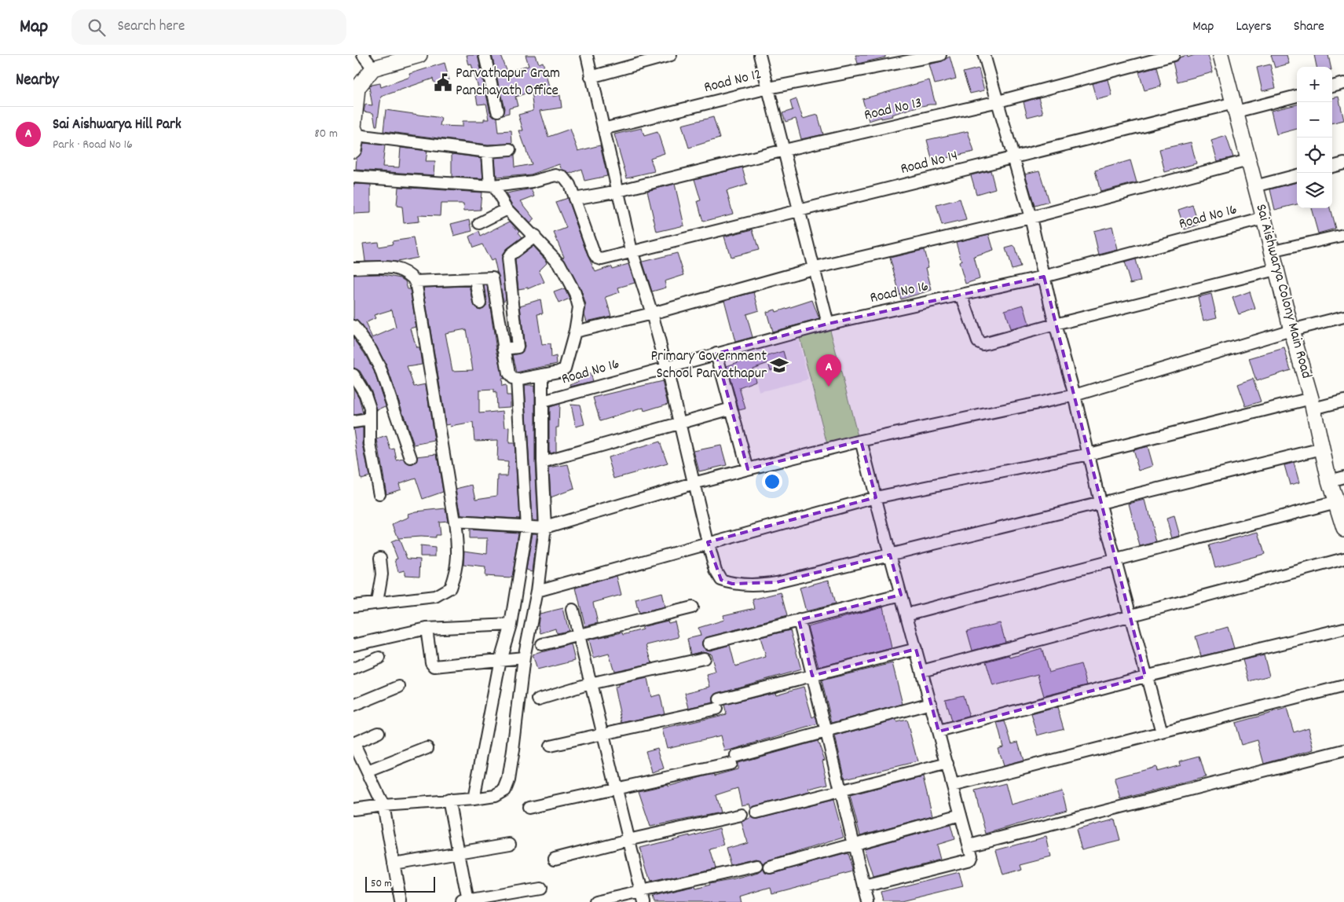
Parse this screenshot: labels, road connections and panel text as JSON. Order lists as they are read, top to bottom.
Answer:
{
  "streets": {
    "street": [
      "Road No 12",
      "Road No 13",
      "Road No 14",
      "Road No 16",
      "Sai Aishwarya Colony Main Road"
    ]
  },
  "crossings": [
    ["Road No 13", "Road No 14"],
    ["Road No 14", "Sai Aishwarya Colony Main Road"],
    ["Road No 16", "Sai Aishwarya Colony Main Road"]
  ],
  "places": {
    "public building": ["Parvathapur Gram Panchayath Office"],
    "school or university": ["Primary Government School Parvathapur"]
  },
  "scale_bar": "50 m",
  "page": {
    "header": "Map",
    "search": "Search here",
    "nav": ["Map", "Layers", "Share"],
    "heading": "Nearby",
    "map_buttons": ["+", "−"],
    "list": [
      {
        "mark": "A",
        "name": "Sai Aishwarya Hill Park",
        "note": "Park · Road No 16",
        "value": "80 m"
      }
    ],
    "pins": "A",
    "scale": "50 m"
  }
}
